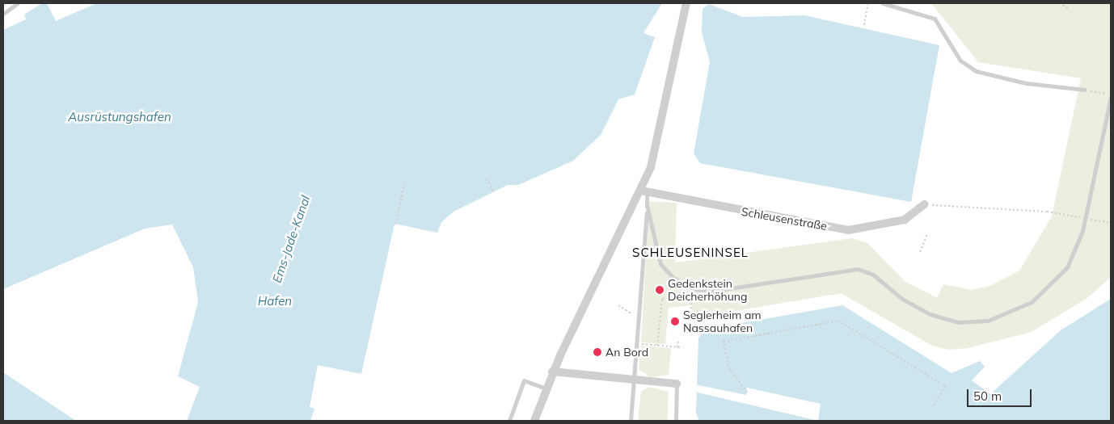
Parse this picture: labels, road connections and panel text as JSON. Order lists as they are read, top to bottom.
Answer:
{
  "streets": {
    "street": ["Schleusenstraße"]
  },
  "districts": ["SCHLEUSENINSEL"],
  "water": ["Ausrüstungshafen", "Ems-Jade-Kanal", "Hafen"],
  "places": ["Gedenkstein Deicherhöhung", "Seglerheim am Nassauhafen", "An Bord"],
  "scale_bar": "50 m"
}
